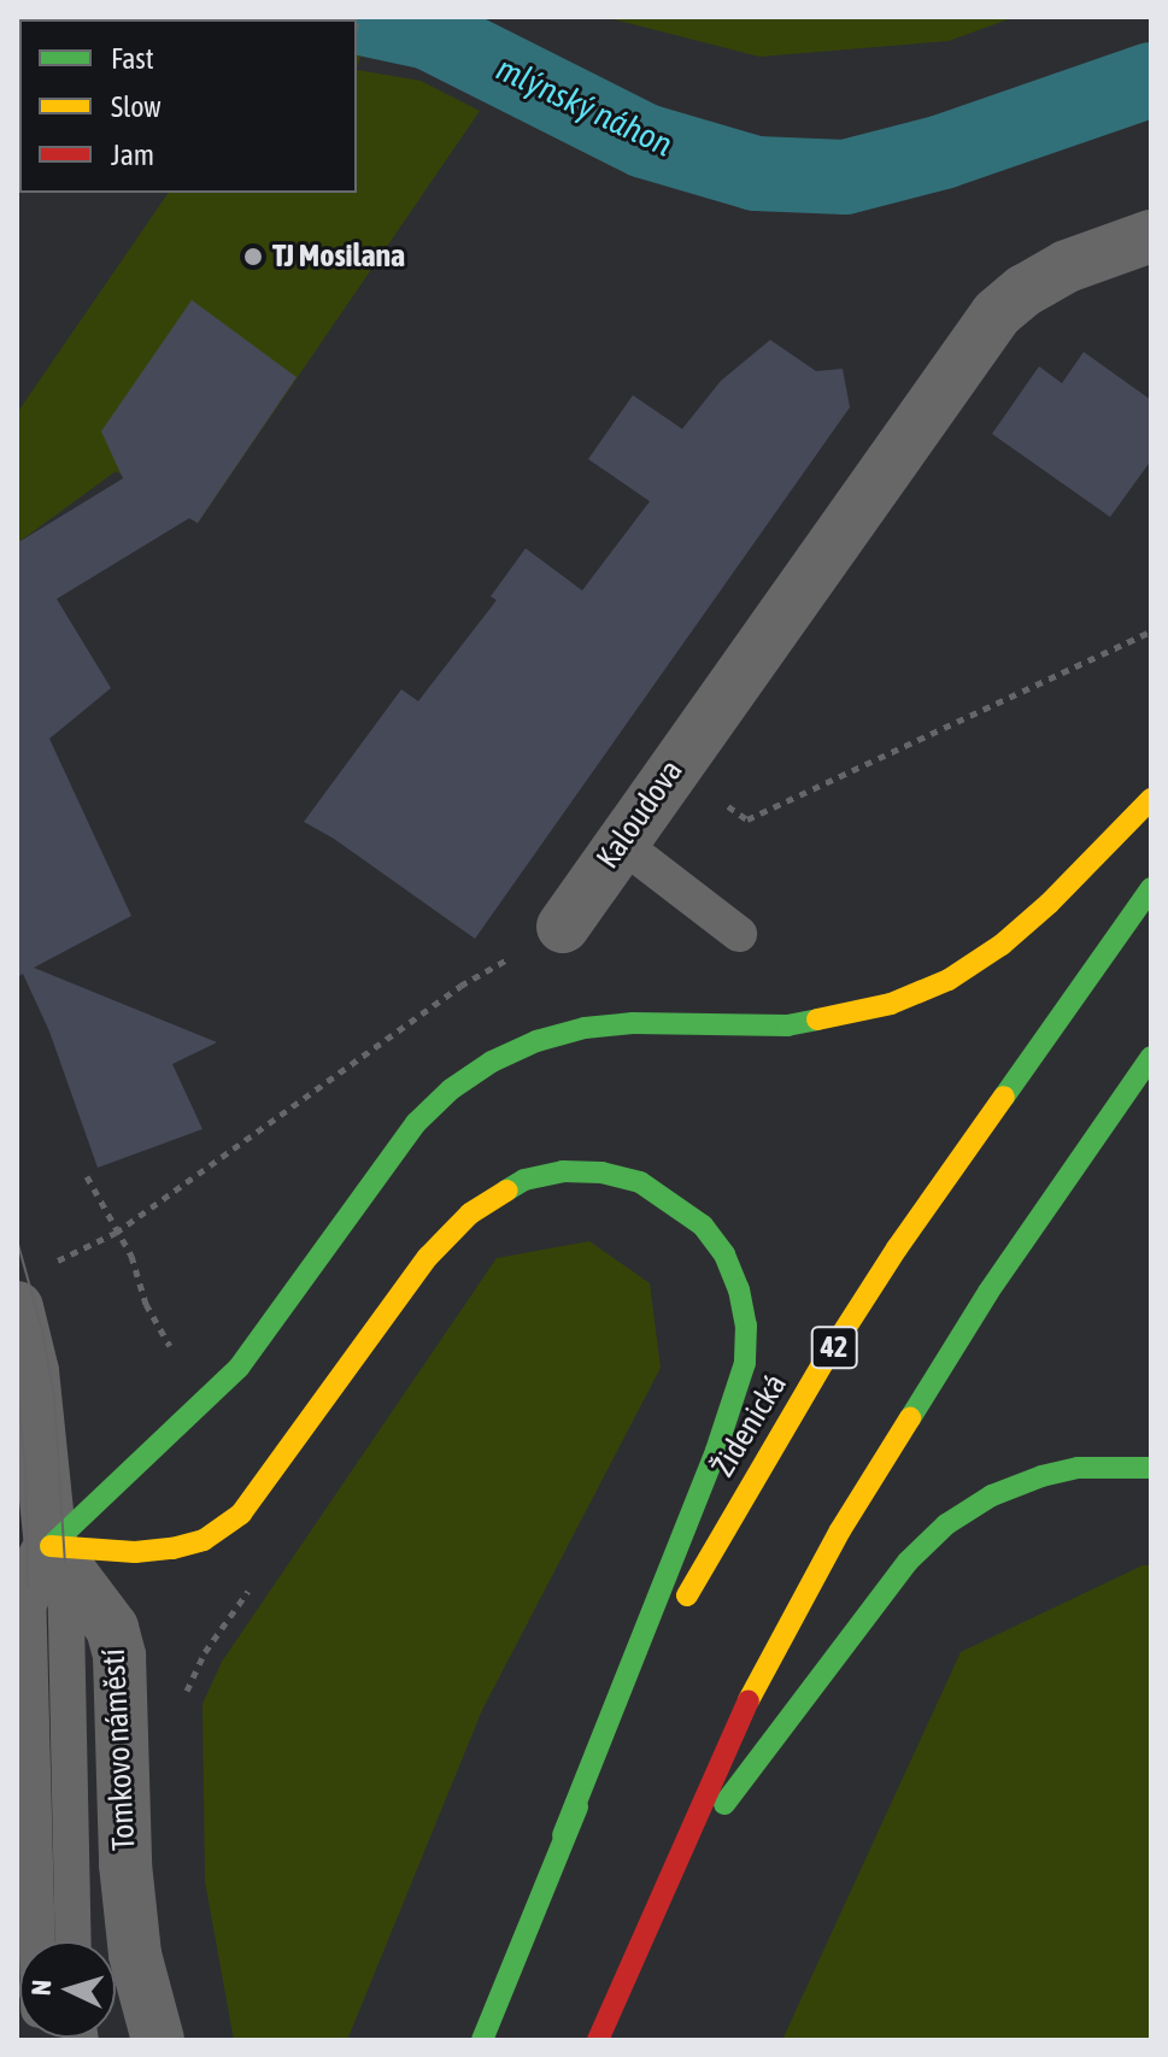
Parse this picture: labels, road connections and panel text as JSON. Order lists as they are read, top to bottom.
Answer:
{
  "streets": {
    "highway": ["42", "Židenická"],
    "street": ["Kaloudova", "Tomkovo náměstí"]
  },
  "water": ["mlýnský náhon"],
  "places": ["TJ Mosilana"],
  "legend": ["Fast", "Slow", "Jam"],
  "north": "left"
}
